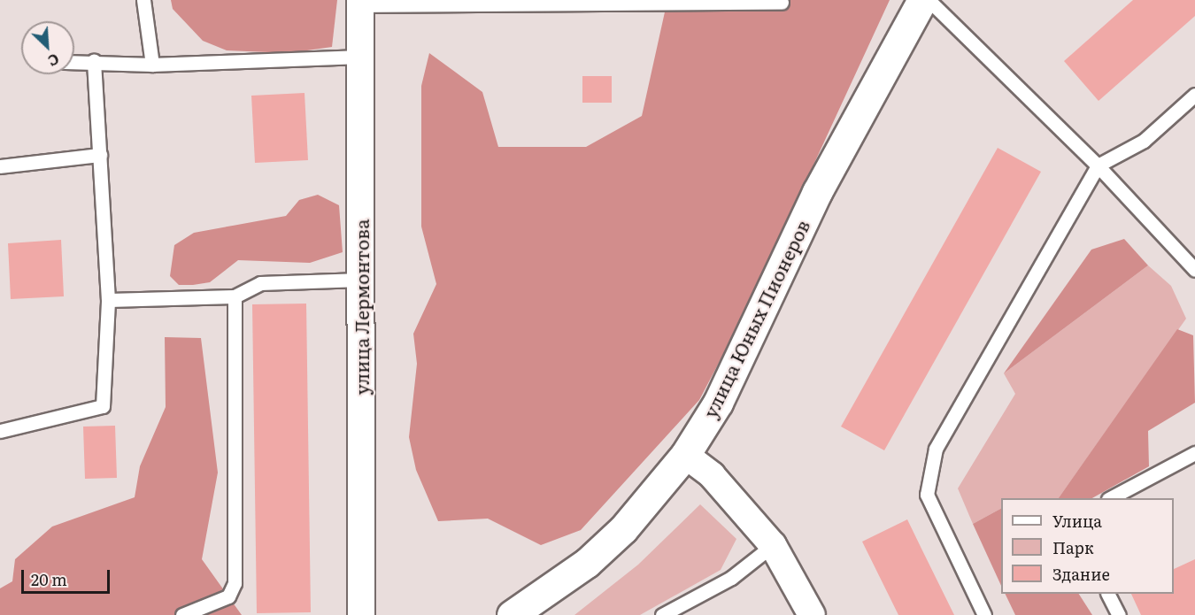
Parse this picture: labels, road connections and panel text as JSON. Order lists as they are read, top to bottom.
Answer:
{
  "streets": {
    "main road": ["улица Юных Пионеров"],
    "street": ["улица Лермонтова"]
  },
  "legend": ["Улица", "Парк", "Здание"],
  "scale_bar": "20 m",
  "north": "bottom right"
}
